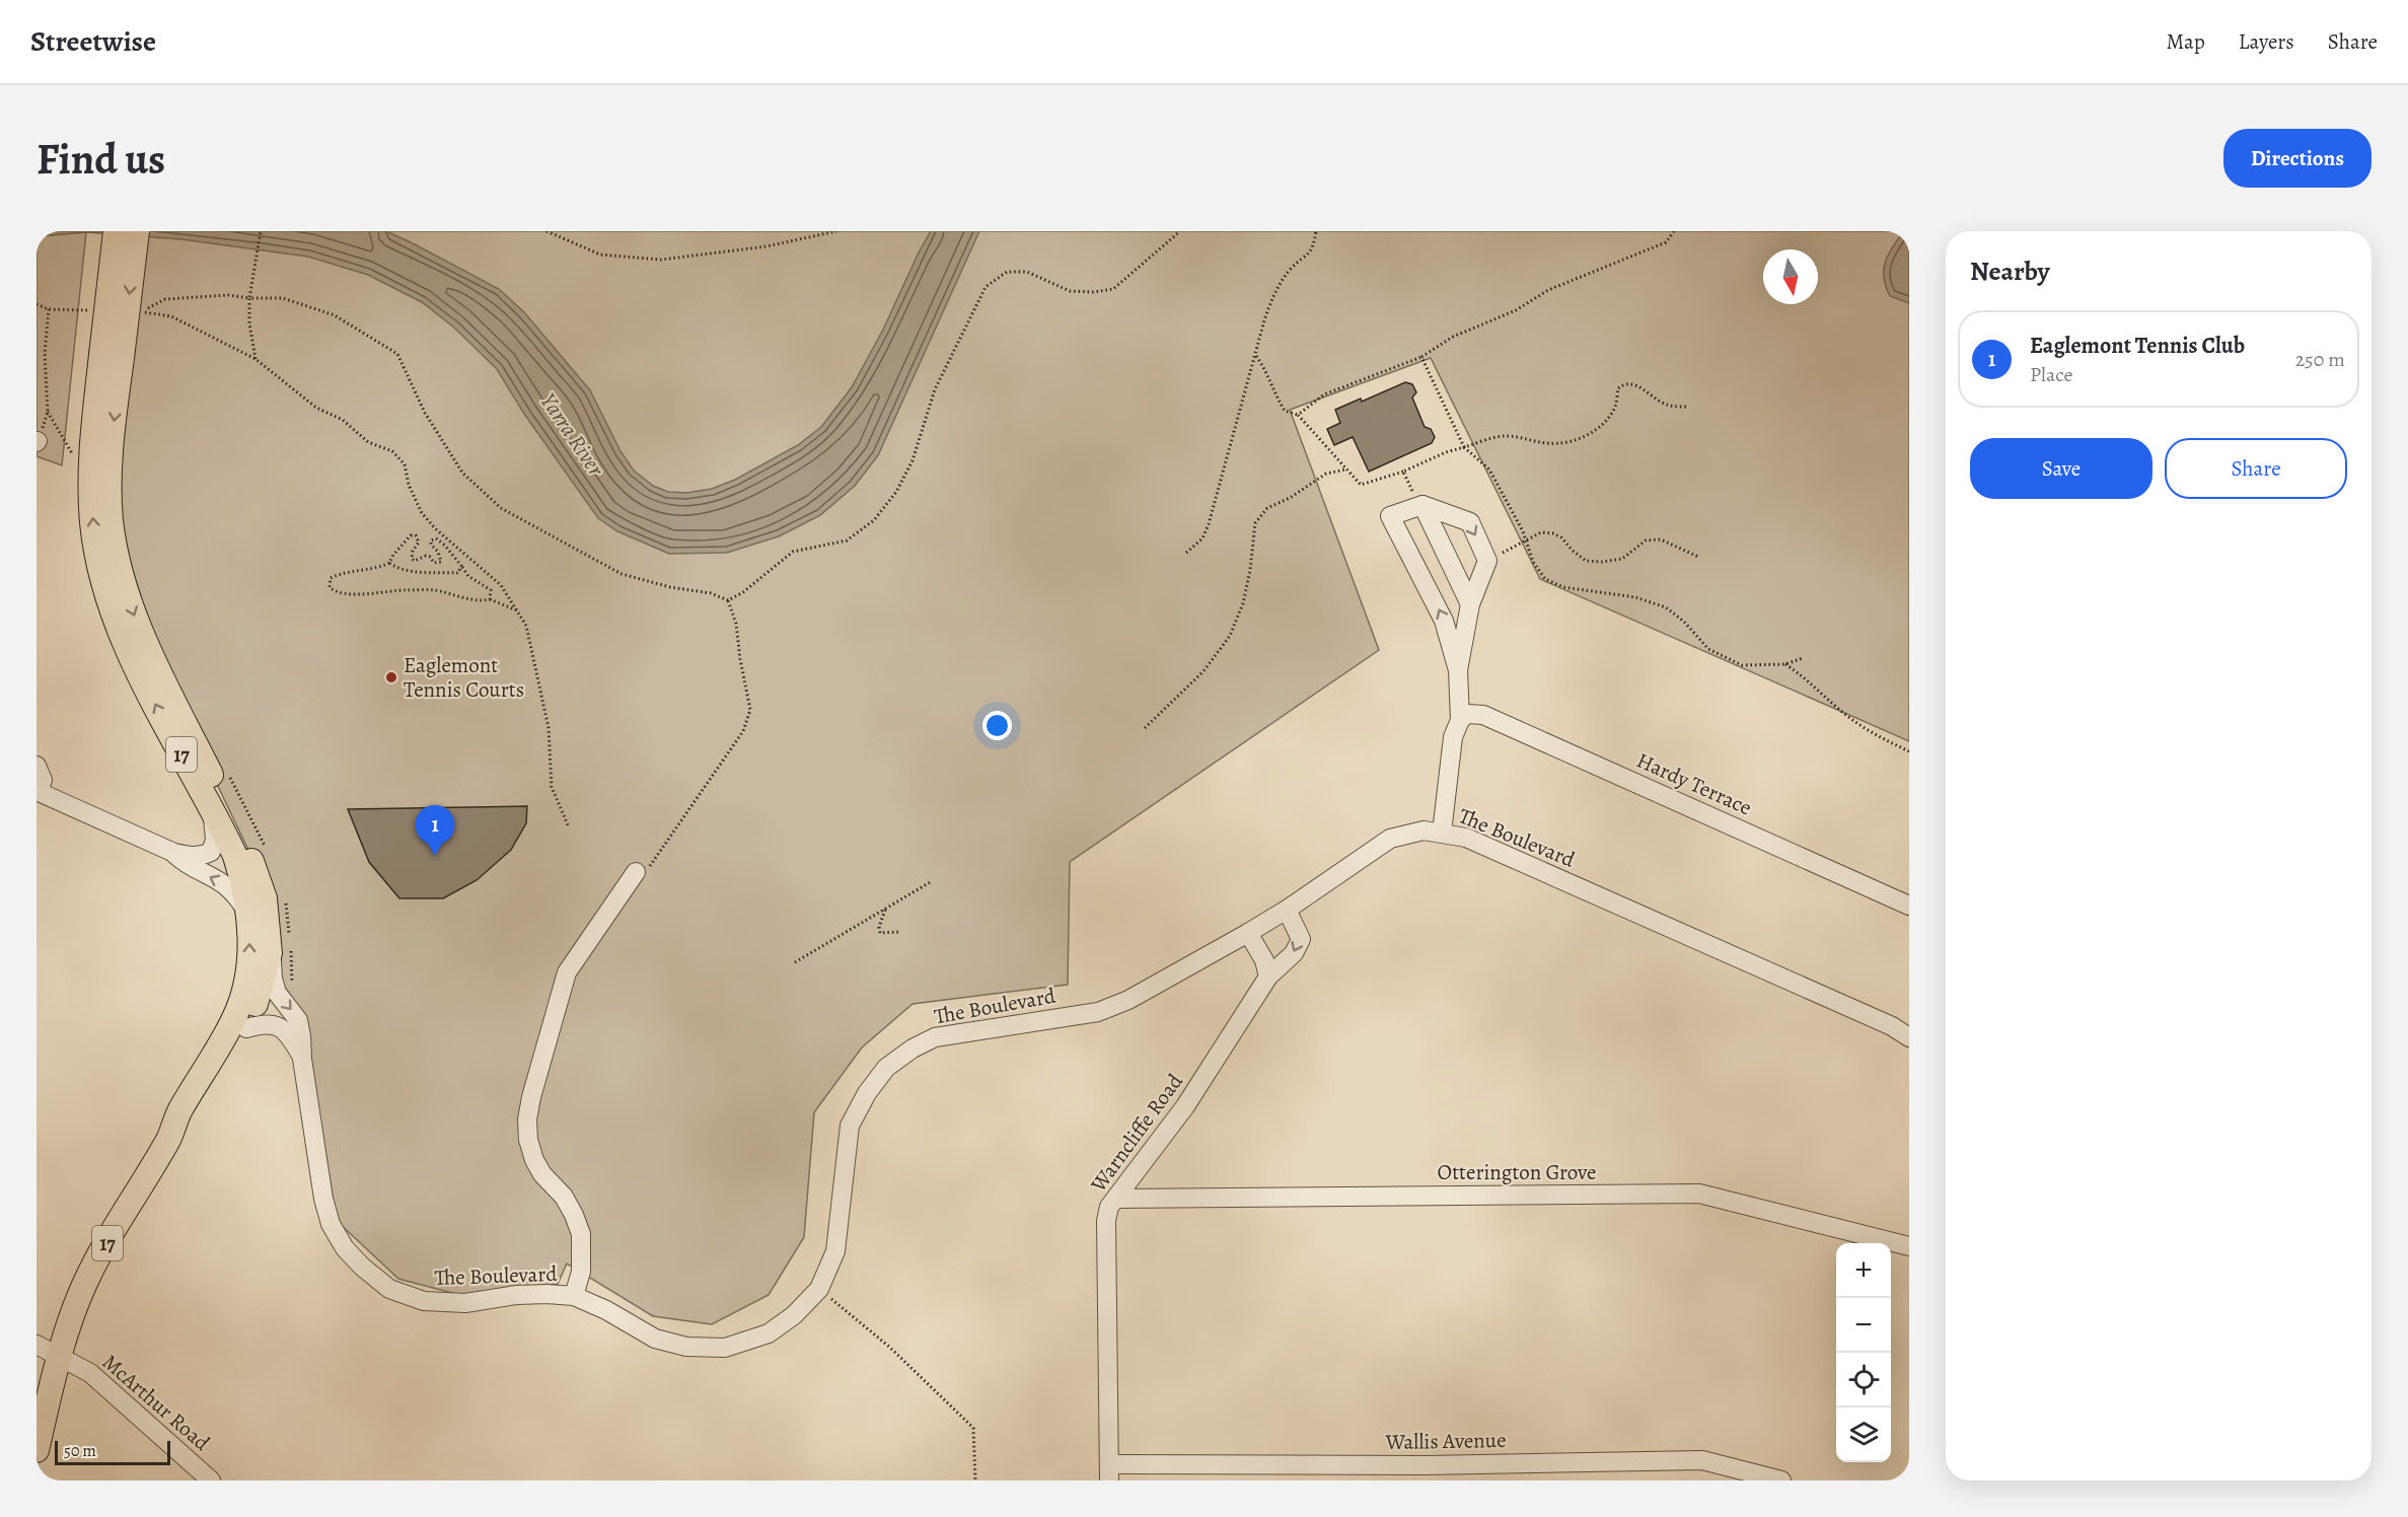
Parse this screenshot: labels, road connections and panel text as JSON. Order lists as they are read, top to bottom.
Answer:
{
  "streets": {
    "main road": ["17"],
    "street": [
      "Hardy Terrace",
      "The Boulevard",
      "Warncliffe Road",
      "Otterington Grove",
      "McArthur Road",
      "Wallis Avenue"
    ]
  },
  "crossings": [
    ["17", "The Boulevard"],
    ["17", "McArthur Road"],
    ["The Boulevard", "Warncliffe Road"],
    ["Warncliffe Road", "Otterington Grove"],
    ["Warncliffe Road", "Wallis Avenue"]
  ],
  "water": ["Yarra River"],
  "places": ["Eaglemont Tennis Courts"],
  "scale_bar": "50 m",
  "north": "bottom",
  "page": {
    "header": "Streetwise",
    "nav": ["Map", "Layers", "Share"],
    "buttons": [
      "Directions",
      ["Save", "Share"]
    ],
    "title": "Find us",
    "heading": "Nearby",
    "list": [
      {
        "mark": "1",
        "name": "Eaglemont Tennis Club",
        "note": "Place",
        "value": "250 m"
      }
    ],
    "pins": "1",
    "map_buttons": ["+", "−"],
    "scale": "50 m"
  }
}
